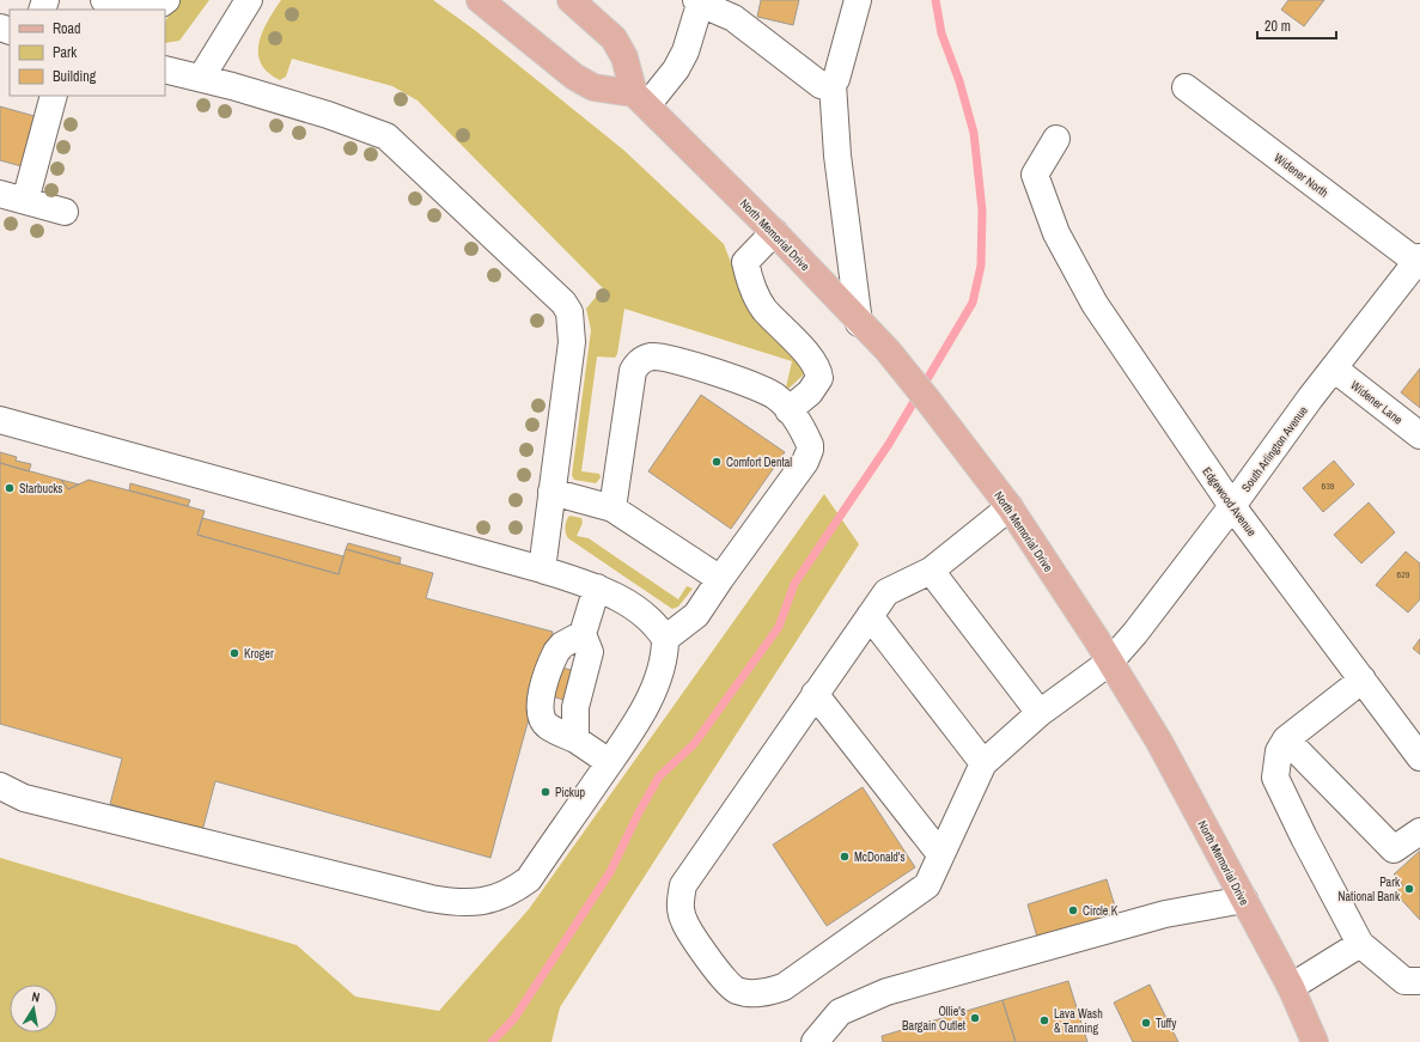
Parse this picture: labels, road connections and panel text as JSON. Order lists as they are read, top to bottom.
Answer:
{
  "streets": {
    "main road": ["North Memorial Drive"],
    "street": [
      "Widener North",
      "Widener Lane",
      "South Arlington Avenue",
      "Edgewood Avenue"
    ]
  },
  "crossings": [
    ["Widener North", "South Arlington Avenue"],
    ["North Memorial Drive", "South Arlington Avenue"],
    ["Widener Lane", "South Arlington Avenue"],
    ["South Arlington Avenue", "Edgewood Avenue"]
  ],
  "places": [
    "Comfort Dental",
    "Starbucks",
    "Kroger",
    "Pickup",
    "McDonald's",
    "Park National Bank",
    "Circle K",
    "Ollie's Bargain Outlet",
    "Lava Wash & Tanning",
    "Tuffy"
  ],
  "house_numbers": ["639", "629"],
  "legend": ["Road", "Park", "Building"],
  "scale_bar": "20 m",
  "north": "top"
}
